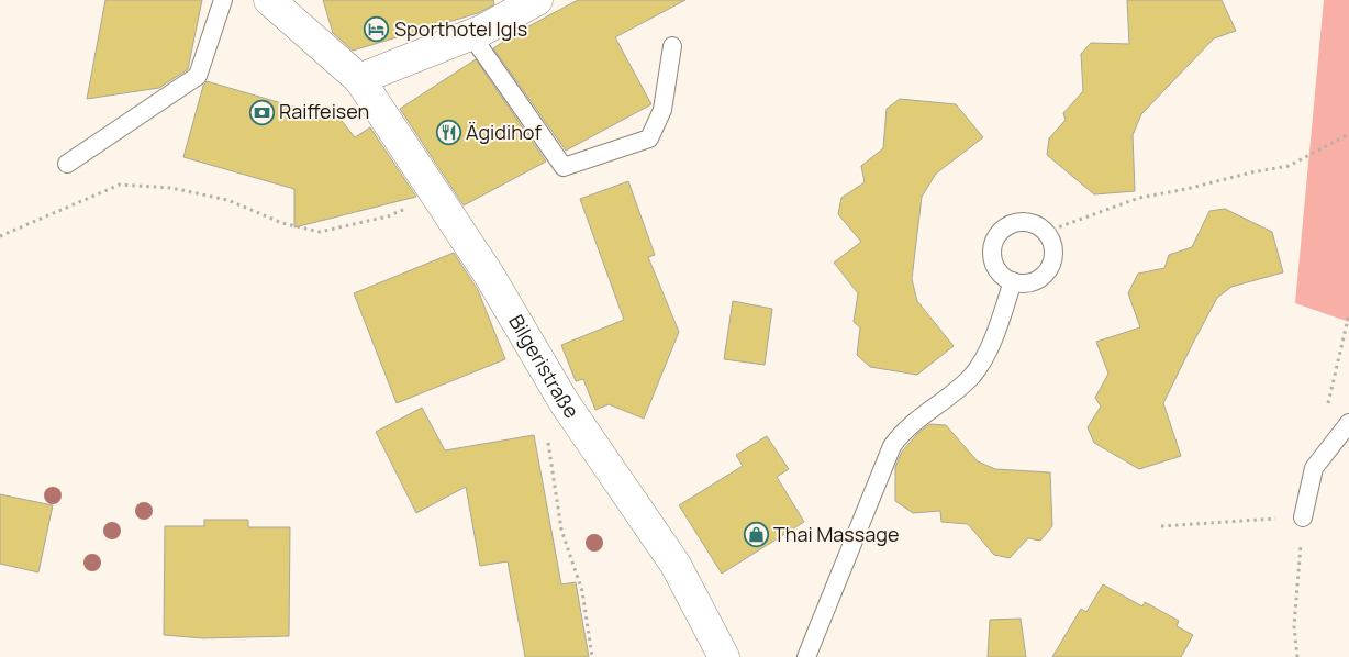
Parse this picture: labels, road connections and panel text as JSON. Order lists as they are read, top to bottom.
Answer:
{
  "streets": {
    "street": ["Bilgeristraße"]
  },
  "places": {
    "hotel": ["Sporthotel Igls"],
    "bank": ["Raiffeisen"],
    "restaurant": ["Ägidihof"],
    "shop": ["Thai Massage"]
  }
}
